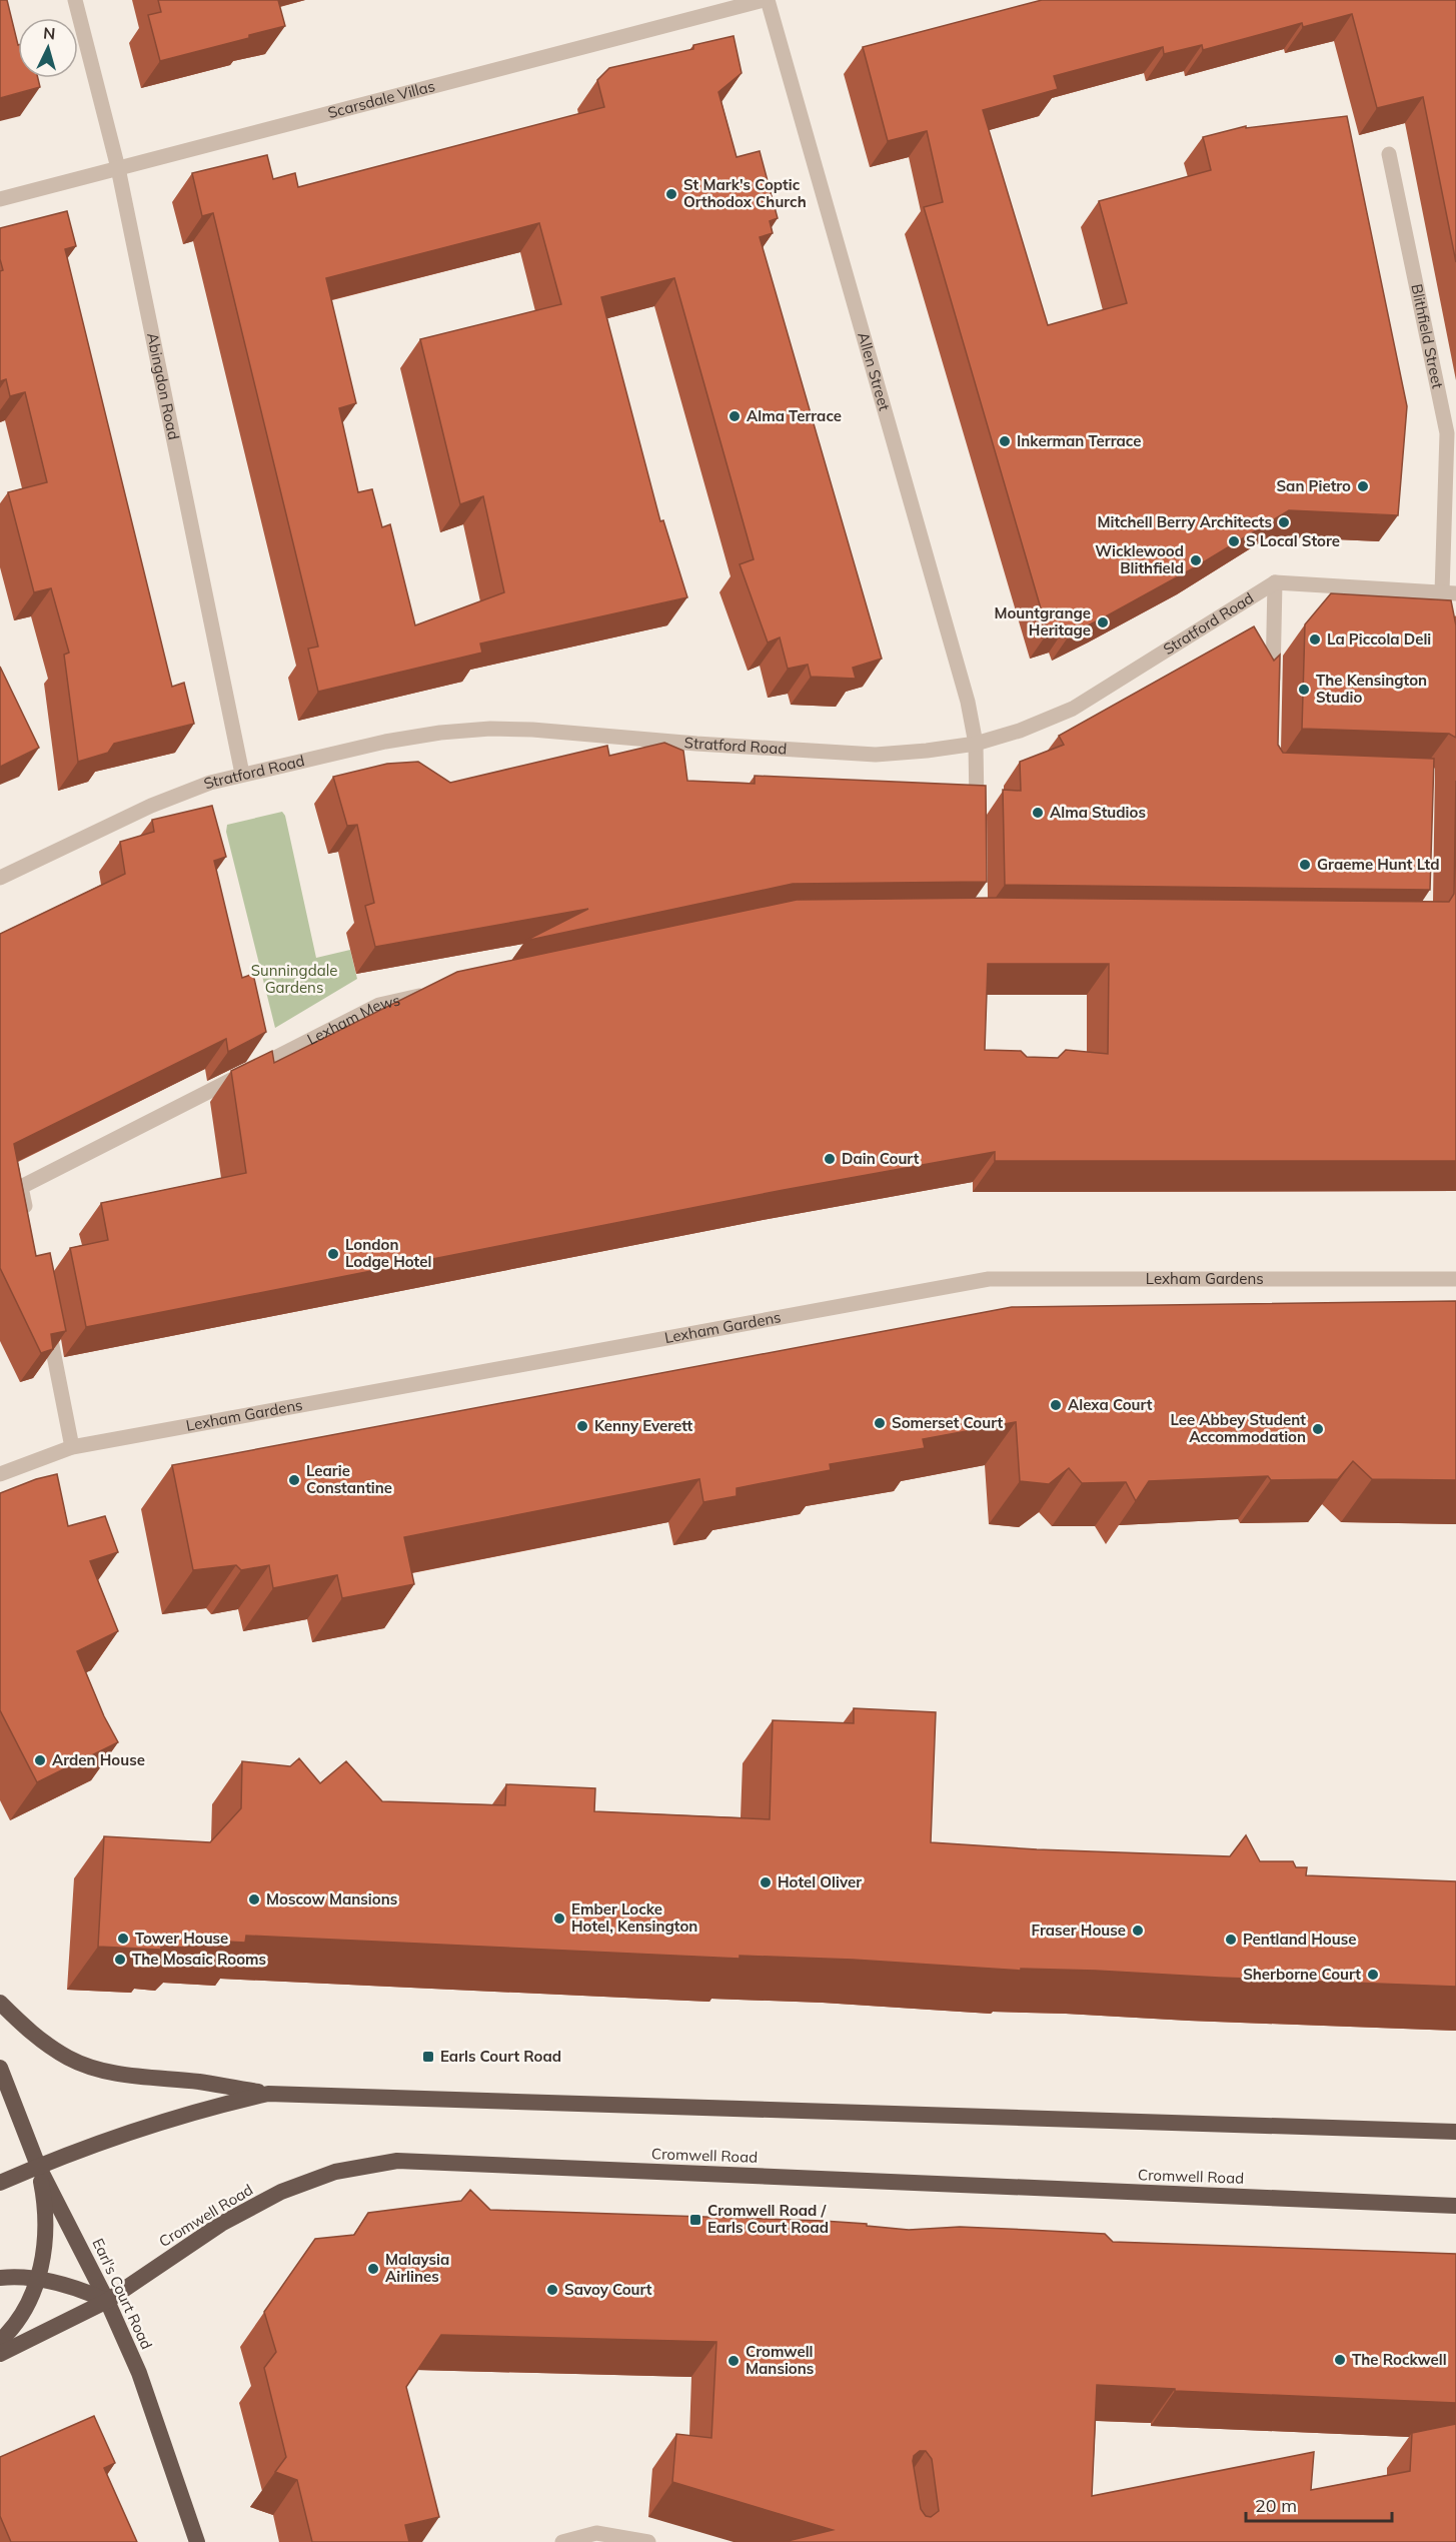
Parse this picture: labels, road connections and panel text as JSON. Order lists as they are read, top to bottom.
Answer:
{
  "streets": {
    "highway": ["Cromwell Road", "Earl's Court Road"],
    "street": [
      "Scarsdale Villas",
      "Blithfield Street",
      "Allen Street",
      "Abingdon Road",
      "Stratford Road",
      "Lexham Mews",
      "Lexham Gardens"
    ]
  },
  "crossings": [
    ["Scarsdale Villas", "Abingdon Road"],
    ["Allen Street", "Stratford Road"],
    ["Abingdon Road", "Stratford Road"],
    ["Cromwell Road", "Earl's Court Road"]
  ],
  "parks": ["Sunningdale Gardens"],
  "places": {
    "other": [
      "St Mark's Coptic Orthodox Church",
      "Alma Terrace",
      "Inkerman Terrace",
      "San Pietro",
      "Mitchell Berry Architects",
      "S Local Store",
      "Wicklewood Blithfield",
      "Mountgrange Heritage",
      "La Piccola Deli",
      "The Kensington Studio",
      "Alma Studios",
      "Graeme Hunt Ltd",
      "Dain Court",
      "London Lodge Hotel",
      "Alexa Court",
      "Somerset Court",
      "Kenny Everett",
      "Lee Abbey Student Accommodation",
      "Learie Constantine",
      "Arden House",
      "Hotel Oliver",
      "Moscow Mansions",
      "Ember Locke Hotel, Kensington",
      "Fraser House",
      "Tower House",
      "Pentland House",
      "The Mosaic Rooms",
      "Sherborne Court",
      "Malaysia Airlines",
      "Savoy Court",
      "The Rockwell",
      "Cromwell Mansions"
    ],
    "transit": ["Earls Court Road", "Cromwell Road / Earls Court Road"]
  },
  "scale_bar": "20 m",
  "north": "top"
}
